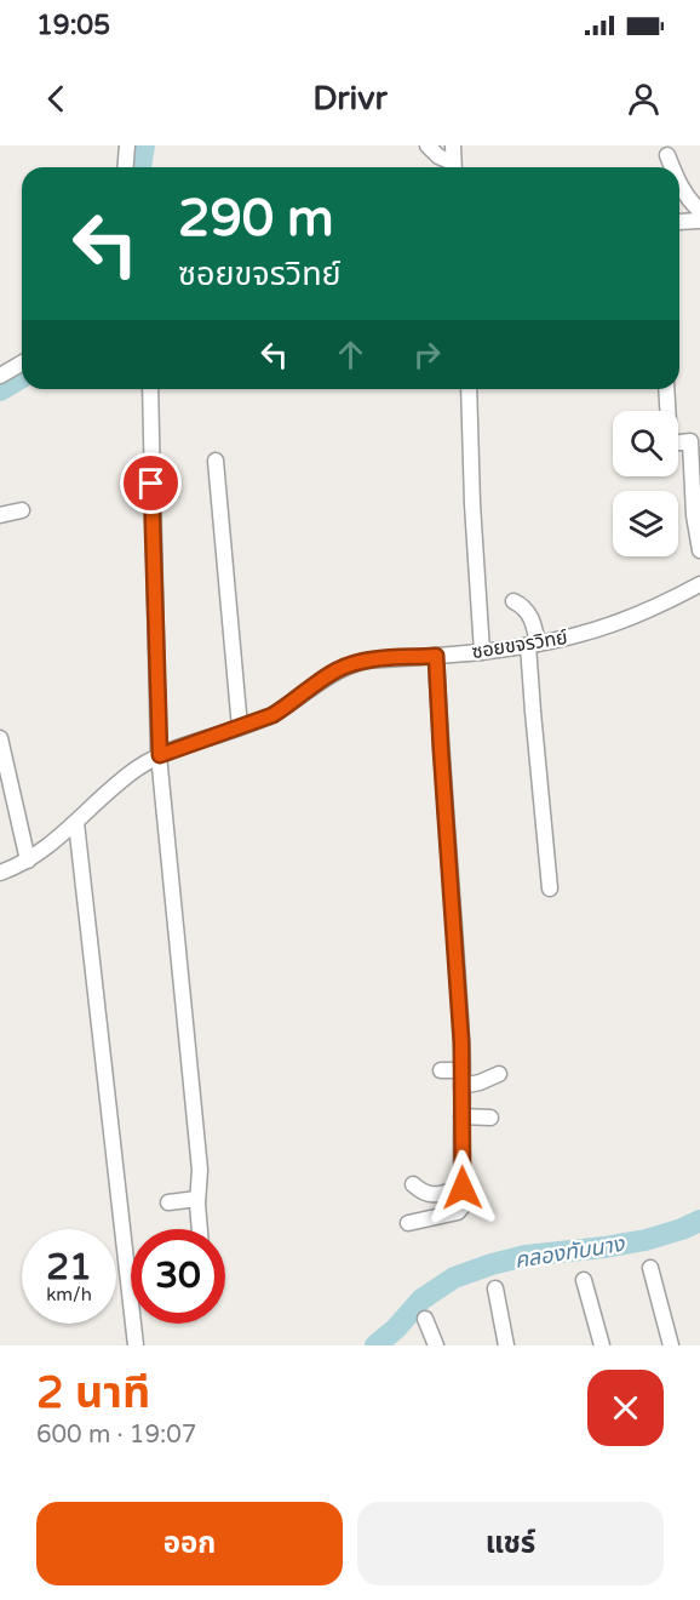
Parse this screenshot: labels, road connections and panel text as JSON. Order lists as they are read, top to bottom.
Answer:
{
  "streets": {
    "street": ["ซอยขจรวิทย์"]
  },
  "water": ["คลองทับนาง"],
  "page": {
    "status": "19:05",
    "header": "Drivr",
    "turn": ["290 m", "ซอยขจรวิทย์"],
    "speed": "21 km/h",
    "limit": "30",
    "heading": ["2 นาที", "600 m · 19:07"],
    "buttons": ["ออก", "แชร์"]
  }
}
